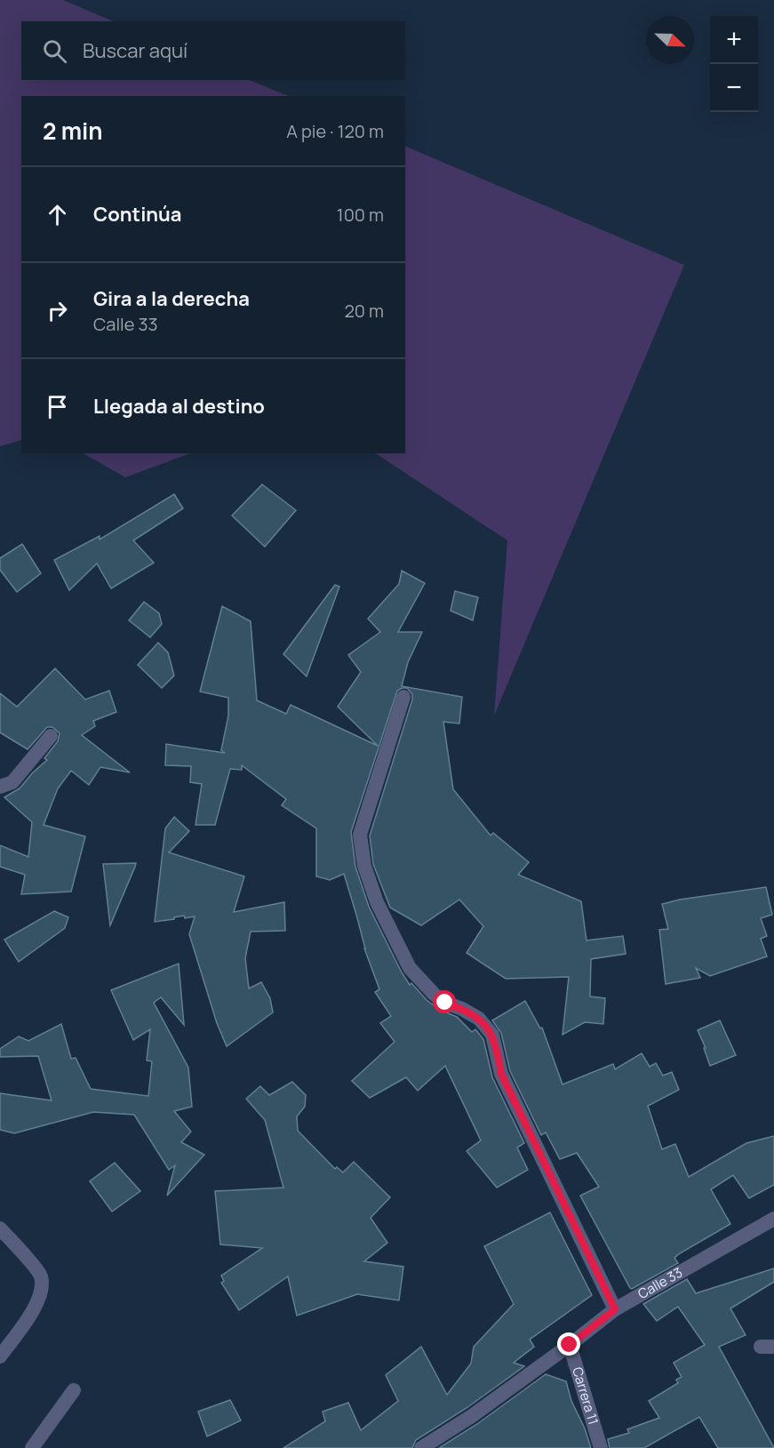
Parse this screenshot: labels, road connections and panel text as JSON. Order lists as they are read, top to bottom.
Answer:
{
  "streets": {
    "street": ["Calle 33", "Carrera 11"]
  },
  "crossings": [
    ["Calle 33", "Carrera 11"]
  ],
  "north": "bottom right",
  "page": {
    "map_buttons": ["+", "−"],
    "search": "Buscar aquí",
    "heading": ["2 min", "A pie · 120 m"],
    "list": [
      ["Continúa", "100 m"],
      ["Gira a la derecha", "Calle 33", "20 m"],
      "Llegada al destino"
    ]
  }
}
